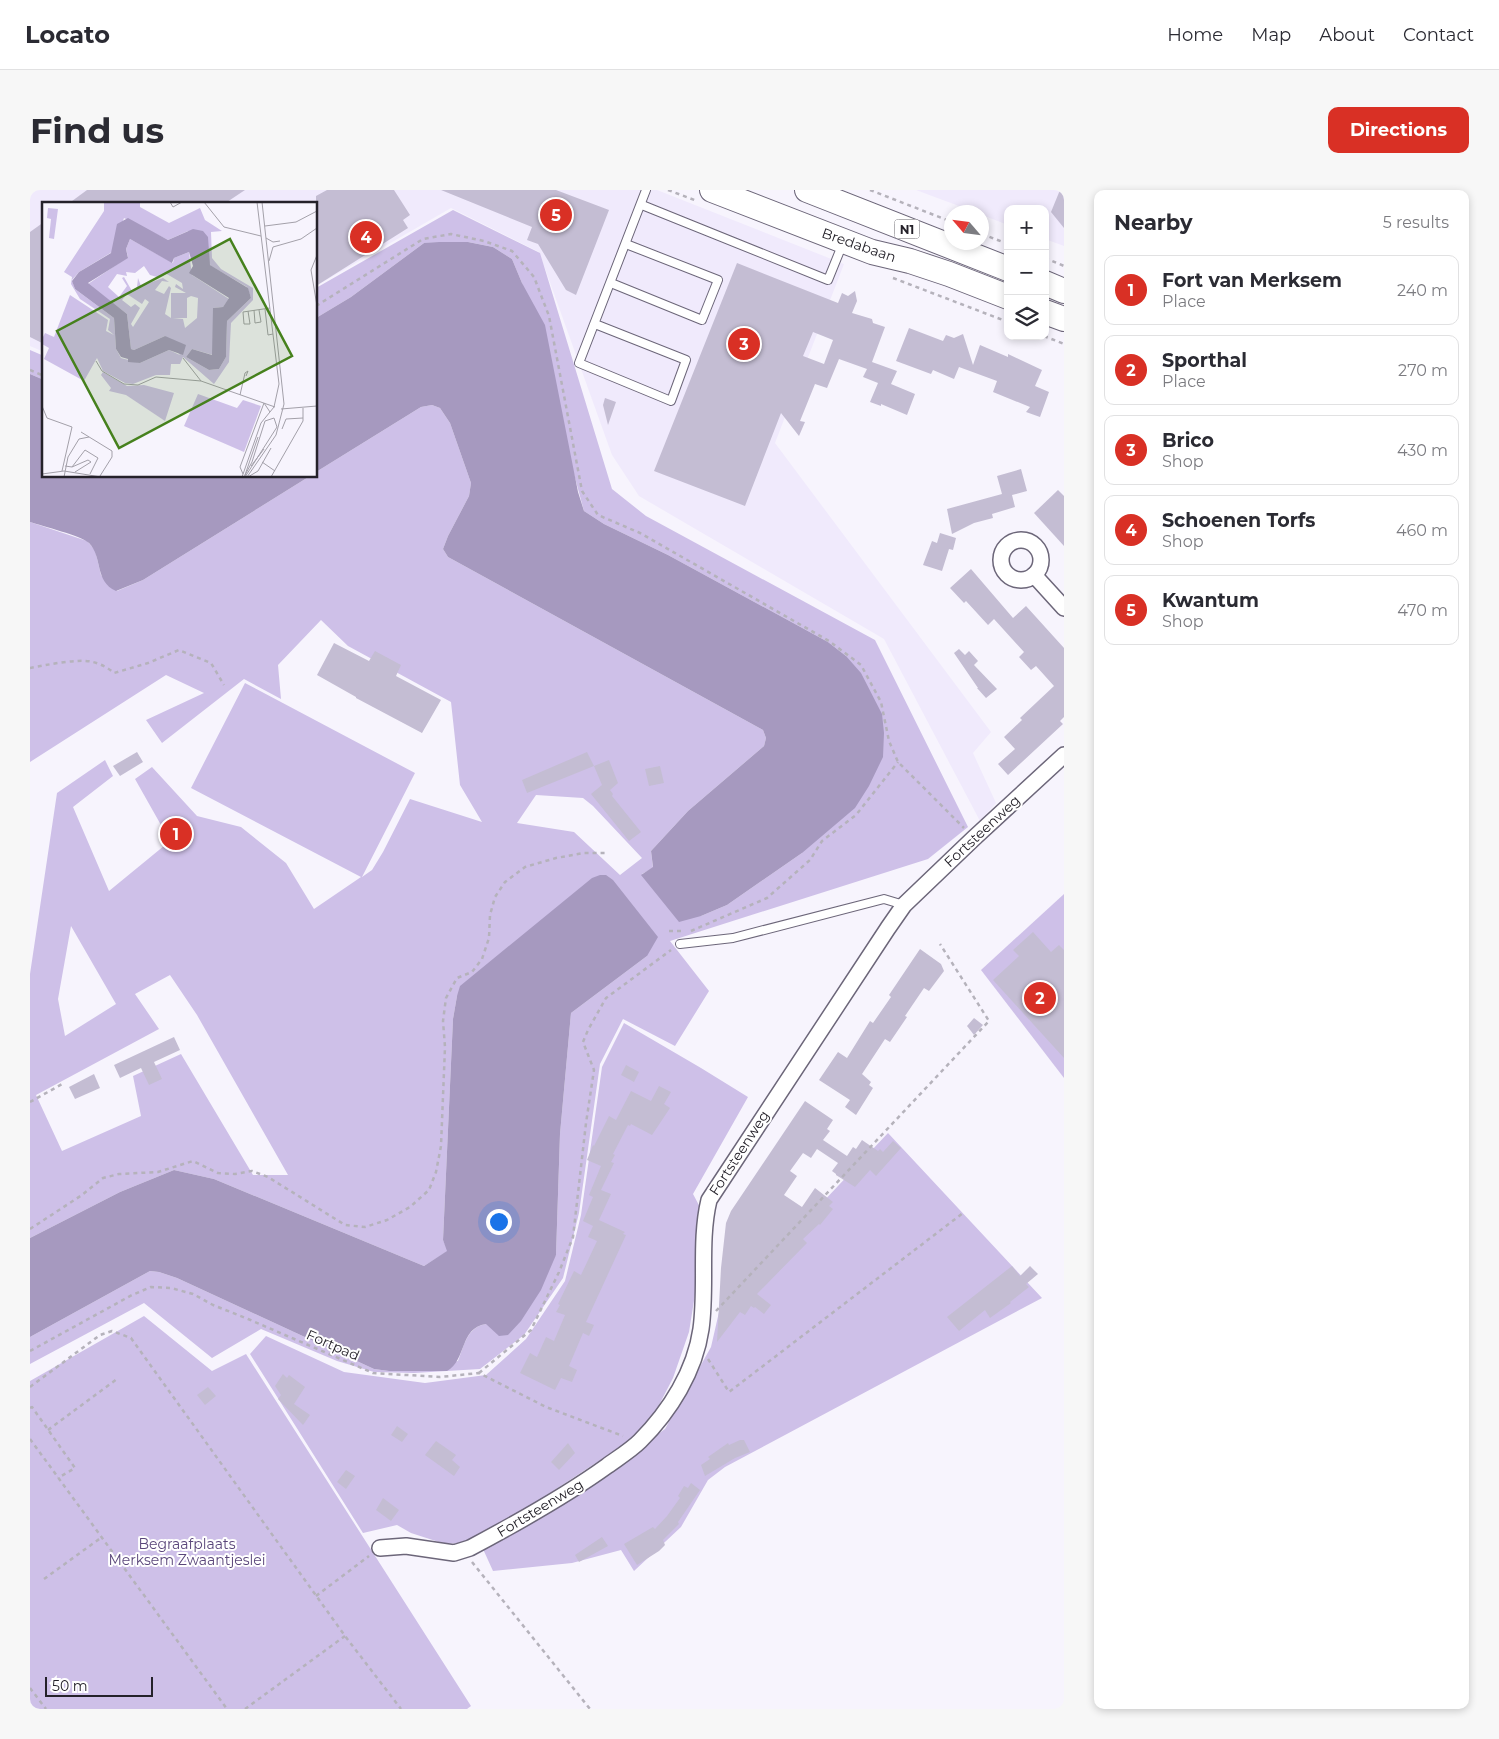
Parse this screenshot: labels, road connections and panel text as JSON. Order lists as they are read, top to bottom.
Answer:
{
  "streets": {
    "main road": ["N1", "Bredabaan"],
    "street": ["Fortsteenweg"],
    "path": ["Fortpad"]
  },
  "parks": ["Begraafplaats Merksem Zwaantjeslei"],
  "scale_bar": "50 m",
  "north": "top left",
  "page": {
    "header": "Locato",
    "nav": [
      "Home",
      "Map",
      "About",
      "Contact"
    ],
    "buttons": "Directions",
    "title": "Find us",
    "heading": ["Nearby", "5 results"],
    "pins": [
      "5",
      "4",
      "3",
      "1",
      "2"
    ],
    "map_buttons": ["+", "−"],
    "list": [
      {
        "mark": "1",
        "name": "Fort van Merksem",
        "note": "Place",
        "value": "240 m"
      },
      {
        "mark": "2",
        "name": "Sporthal",
        "note": "Place",
        "value": "270 m"
      },
      {
        "mark": "3",
        "name": "Brico",
        "note": "Shop",
        "value": "430 m"
      },
      {
        "mark": "4",
        "name": "Schoenen Torfs",
        "note": "Shop",
        "value": "460 m"
      },
      {
        "mark": "5",
        "name": "Kwantum",
        "note": "Shop",
        "value": "470 m"
      }
    ],
    "scale": "50 m"
  }
}
